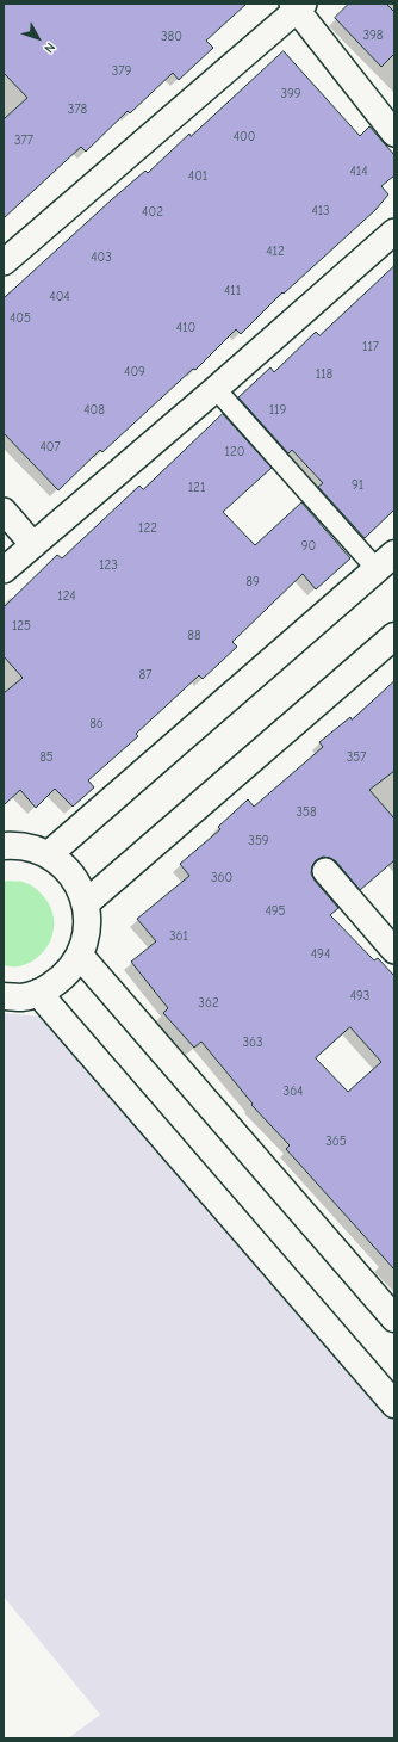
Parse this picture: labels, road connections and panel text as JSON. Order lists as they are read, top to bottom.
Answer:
{
  "house_numbers": [
    "398",
    "380",
    "379",
    "399",
    "378",
    "400",
    "377",
    "414",
    "401",
    "413",
    "402",
    "412",
    "403",
    "411",
    "404",
    "405",
    "410",
    "117",
    "409",
    "118",
    "408",
    "119",
    "407",
    "120",
    "91",
    "121",
    "122",
    "90",
    "123",
    "89",
    "124",
    "125",
    "88",
    "87",
    "86",
    "85",
    "357",
    "358",
    "359",
    "360",
    "495",
    "361",
    "494",
    "493",
    "362",
    "363",
    "364",
    "365"
  ],
  "north": "bottom right"
}
